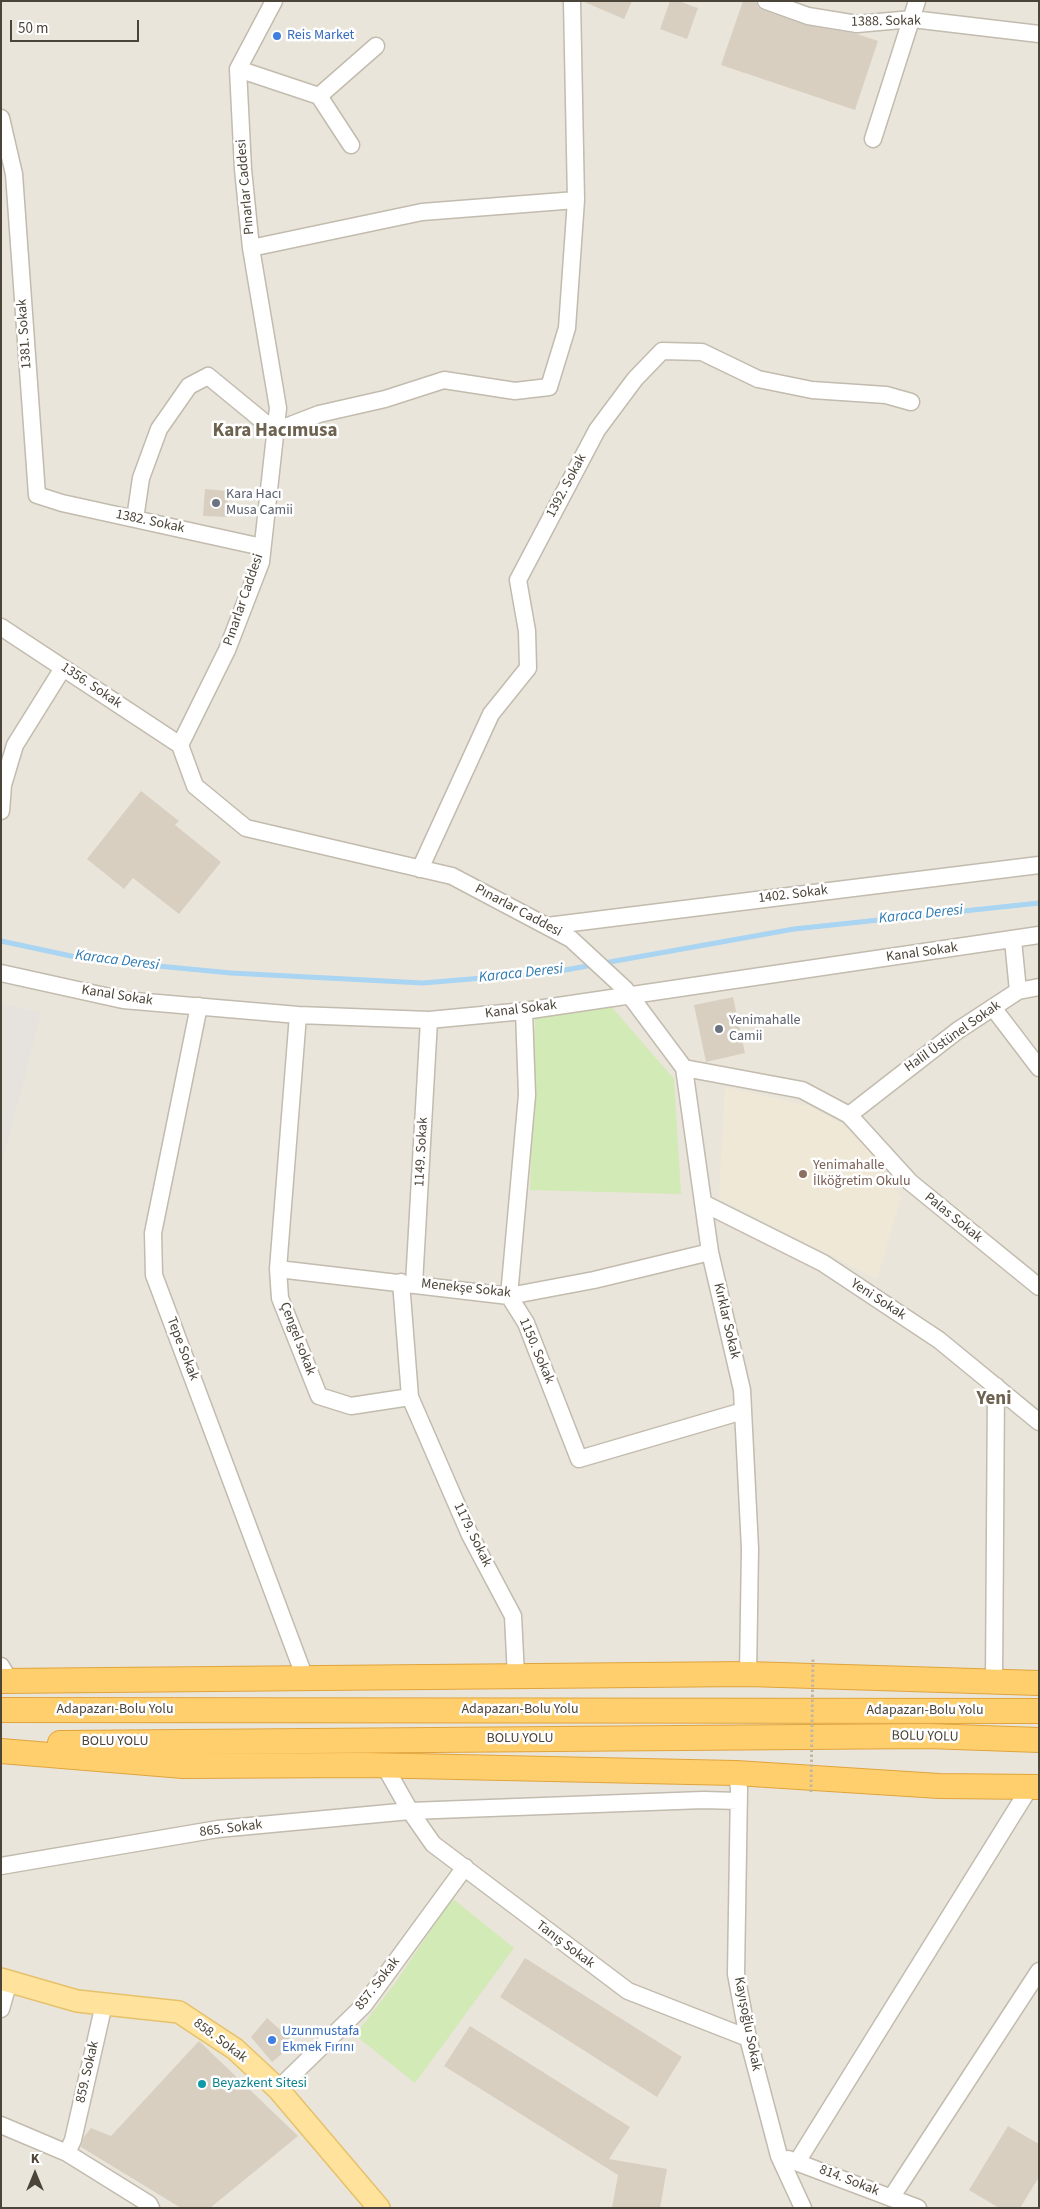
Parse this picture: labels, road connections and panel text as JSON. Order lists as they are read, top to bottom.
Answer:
{
  "streets": {
    "highway": ["Adapazarı-Bolu Yolu", "BOLU YOLU"],
    "main road": ["858. Sokak"],
    "street": [
      "1388. Sokak",
      "Pınarlar Caddesi",
      "1381. Sokak",
      "1392. Sokak",
      "1382. Sokak",
      "1356. Sokak",
      "1402. Sokak",
      "Kanal Sokak",
      "Halil Üstünel Sokak",
      "1149. Sokak",
      "Palas Sokak",
      "Menekşe Sokak",
      "Yeni Sokak",
      "Kırklar Sokak",
      "Çengel sokak",
      "Tepe Sokak",
      "1150. Sokak",
      "1179. Sokak",
      "865. Sokak",
      "Tanış Sokak",
      "857. Sokak",
      "Kayışoğlu Sokak",
      "859. Sokak",
      "814. Sokak"
    ]
  },
  "crossings": [
    ["Pınarlar Caddesi", "1392. Sokak"],
    ["Pınarlar Caddesi", "1382. Sokak"],
    ["Pınarlar Caddesi", "1356. Sokak"],
    ["Pınarlar Caddesi", "1402. Sokak"],
    ["Pınarlar Caddesi", "Kanal Sokak"],
    ["Pınarlar Caddesi", "Kırklar Sokak"],
    ["1381. Sokak", "1382. Sokak"],
    ["Kanal Sokak", "1149. Sokak"],
    ["Kanal Sokak", "Kırklar Sokak"],
    ["Kanal Sokak", "Çengel sokak"],
    ["Kanal Sokak", "Tepe Sokak"],
    ["Halil Üstünel Sokak", "Palas Sokak"],
    ["1149. Sokak", "Menekşe Sokak"],
    ["Palas Sokak", "Kırklar Sokak"],
    ["Menekşe Sokak", "Kırklar Sokak"],
    ["Menekşe Sokak", "Çengel sokak"],
    ["Menekşe Sokak", "1150. Sokak"],
    ["Yeni Sokak", "Kırklar Sokak"],
    ["Kırklar Sokak", "1150. Sokak"],
    ["Çengel sokak", "1179. Sokak"],
    ["865. Sokak", "Tanış Sokak"],
    ["865. Sokak", "Kayışoğlu Sokak"],
    ["Tanış Sokak", "857. Sokak"],
    ["Tanış Sokak", "Kayışoğlu Sokak"],
    ["857. Sokak", "858. Sokak"],
    ["Kayışoğlu Sokak", "814. Sokak"],
    ["858. Sokak", "859. Sokak"]
  ],
  "districts": ["Kara Hacımusa", "Yeni"],
  "water": ["Karaca Deresi"],
  "places": [
    "Reis Market",
    "Kara Hacı Musa Camii",
    "Yenimahalle Camii",
    "Yenimahalle İlköğretim Okulu",
    "Uzunmustafa Ekmek Fırını",
    "Beyazkent Sitesi"
  ],
  "scale_bar": "50 m",
  "north": "top"
}
